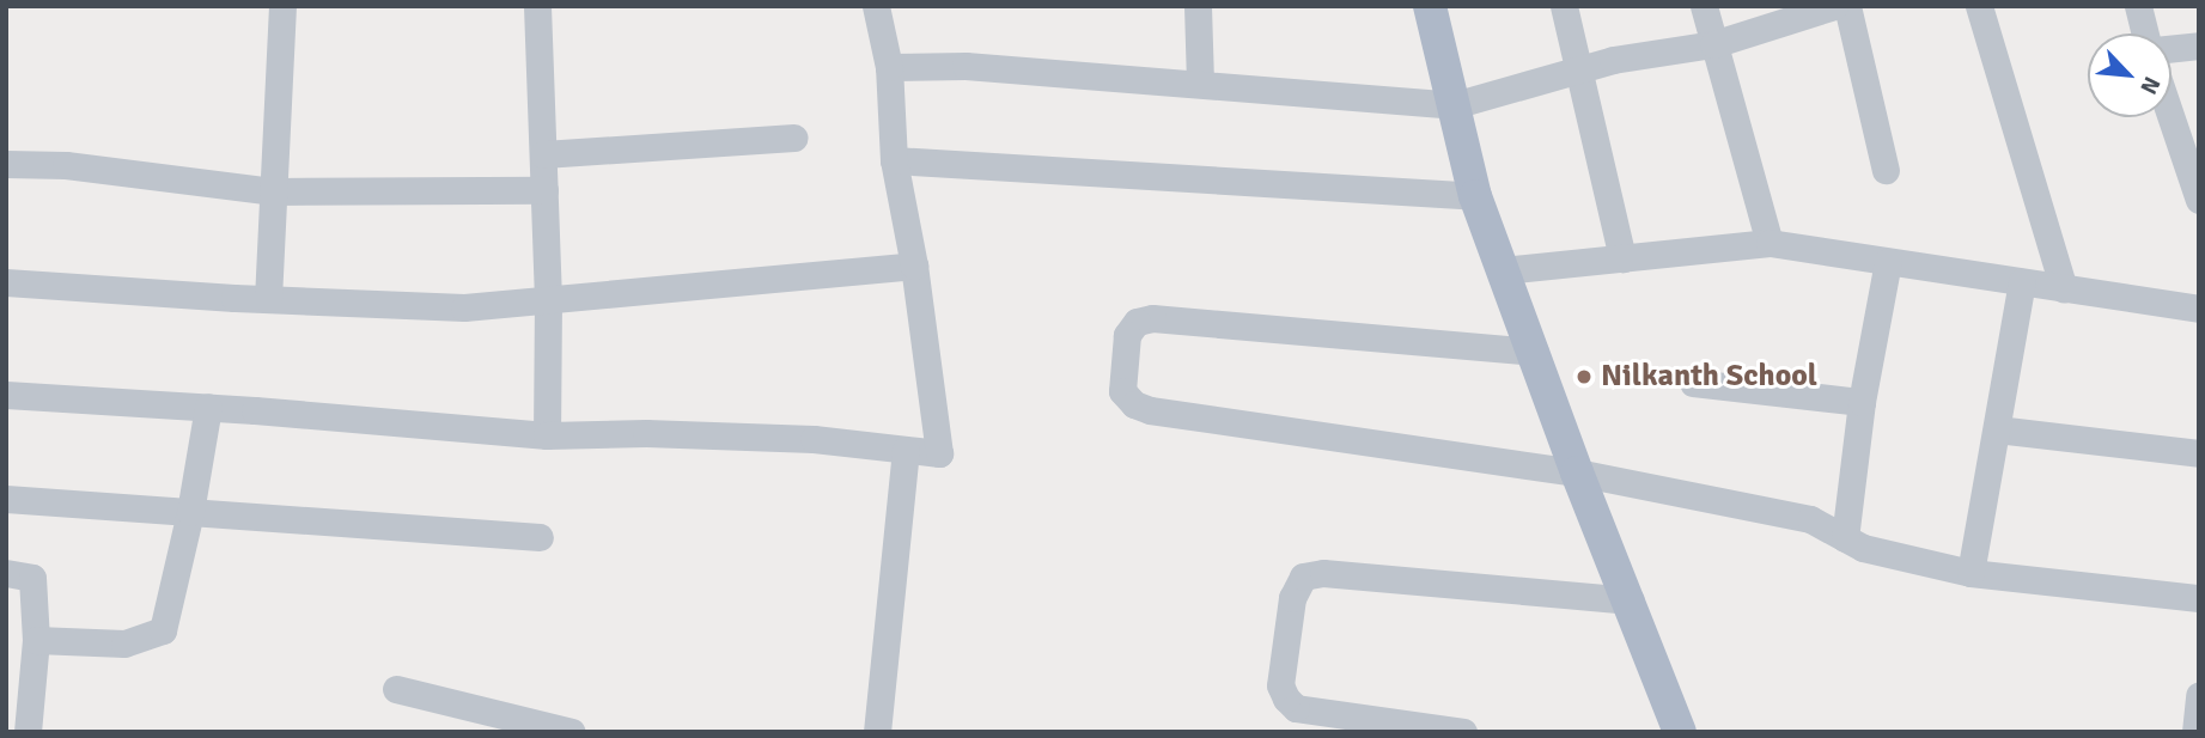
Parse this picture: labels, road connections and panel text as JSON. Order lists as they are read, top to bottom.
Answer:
{
  "places": ["Nilkanth School"],
  "north": "bottom right"
}
